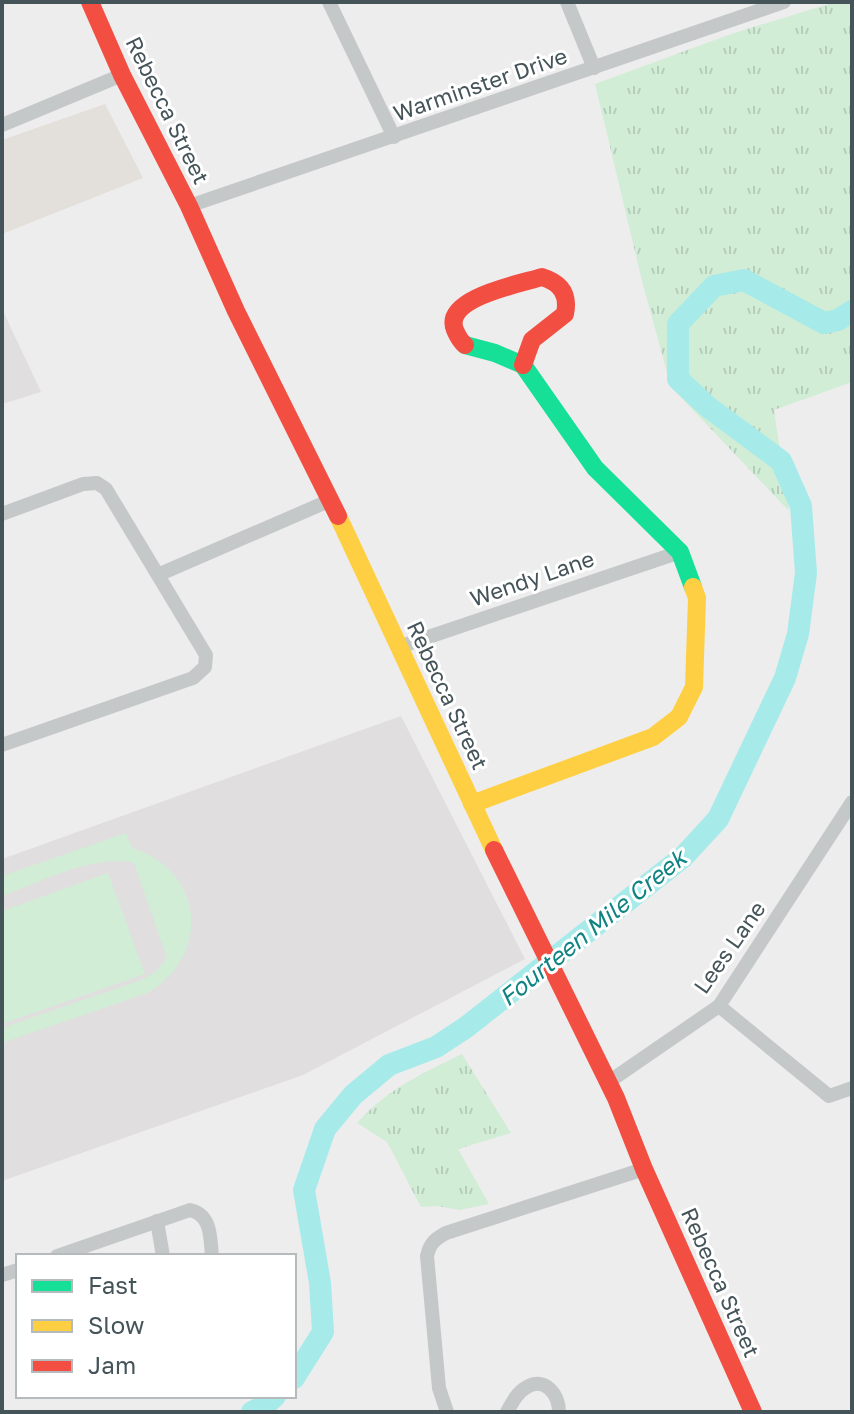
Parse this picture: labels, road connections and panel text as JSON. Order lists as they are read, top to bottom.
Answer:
{
  "streets": {
    "main road": ["Rebecca Street"],
    "street": ["Warminster Drive", "Wendy Lane", "Lees Lane"]
  },
  "crossings": [
    ["Warminster Drive", "Rebecca Street"],
    ["Rebecca Street", "Wendy Lane"],
    ["Rebecca Street", "Lees Lane"]
  ],
  "water": ["Fourteen Mile Creek"],
  "legend": ["Fast", "Slow", "Jam"]
}
